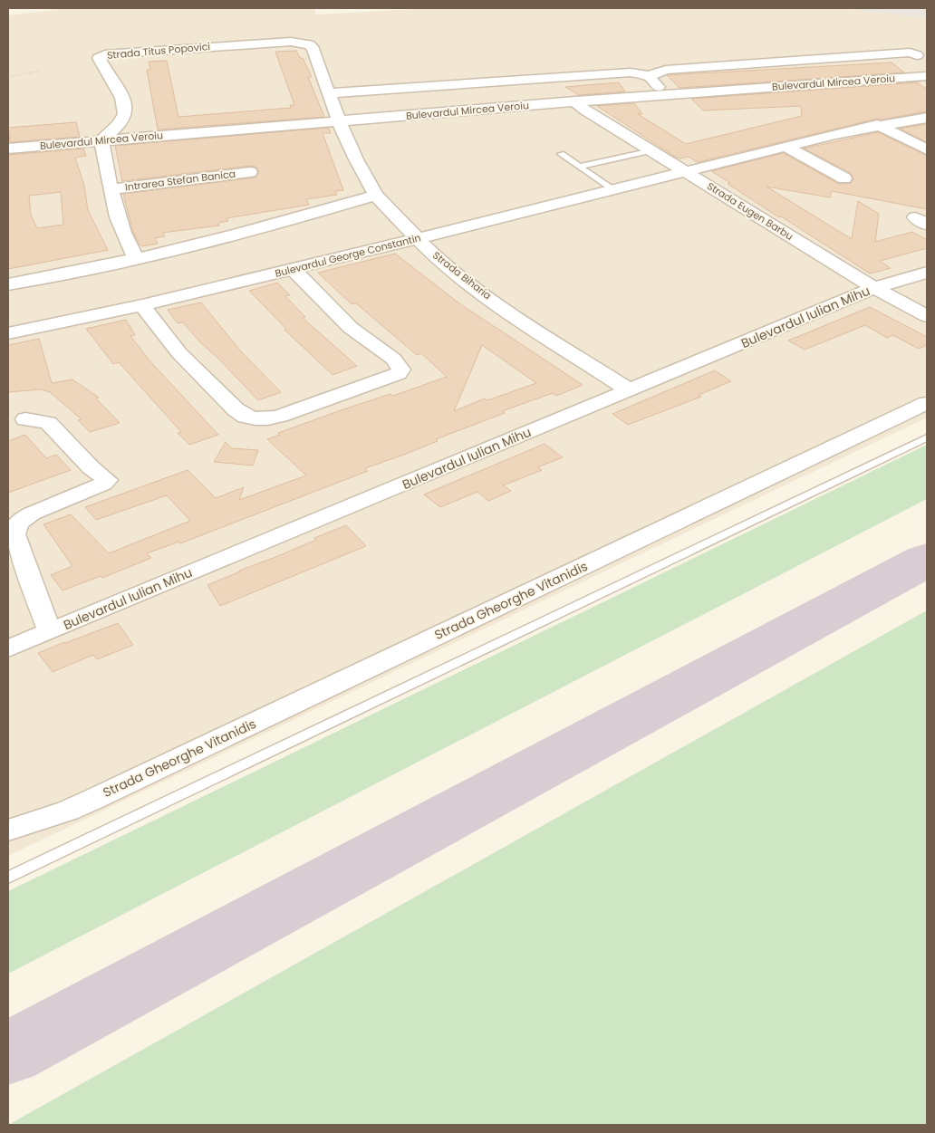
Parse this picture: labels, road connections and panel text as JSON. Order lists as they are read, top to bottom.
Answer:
{
  "streets": {
    "street": [
      "Strada Titus Popovici",
      "Bulevardul Mircea Veroiu",
      "Intrarea Stefan Banica",
      "Strada Eugen Barbu",
      "Bulevardul George Constantin",
      "Strada Biharia",
      "Bulevardul Iulian Mihu",
      "Strada Gheorghe Vitanidis"
    ]
  },
  "crossings": [
    ["Strada Titus Popovici", "Bulevardul Mircea Veroiu"],
    ["Strada Titus Popovici", "Strada Biharia"],
    ["Bulevardul Mircea Veroiu", "Strada Eugen Barbu"],
    ["Bulevardul Mircea Veroiu", "Strada Biharia"],
    ["Strada Eugen Barbu", "Bulevardul George Constantin"],
    ["Strada Eugen Barbu", "Bulevardul Iulian Mihu"],
    ["Bulevardul George Constantin", "Strada Biharia"],
    ["Strada Biharia", "Bulevardul Iulian Mihu"]
  ]
}
